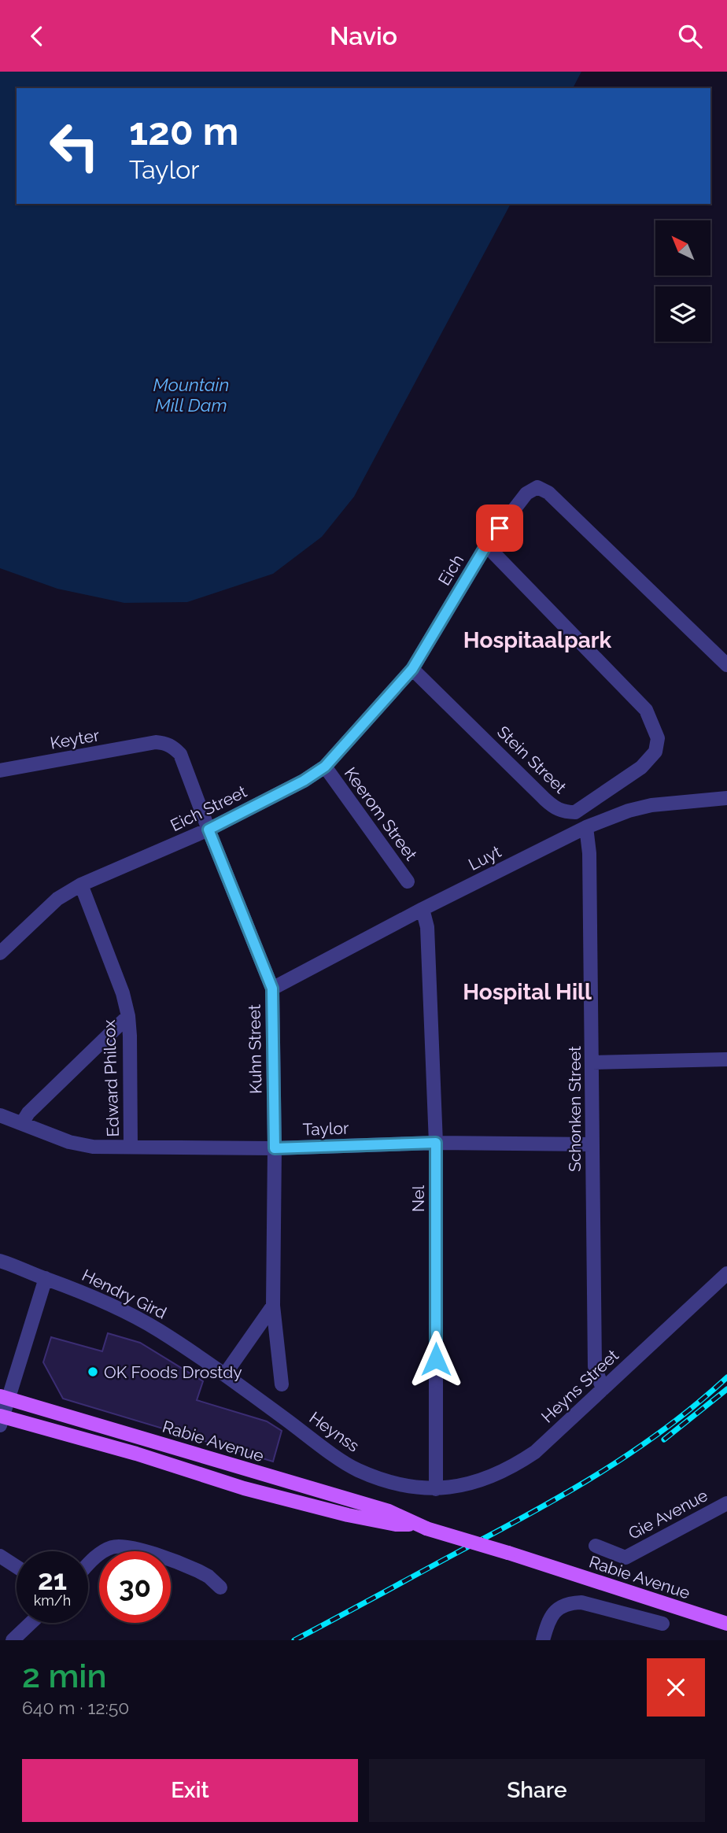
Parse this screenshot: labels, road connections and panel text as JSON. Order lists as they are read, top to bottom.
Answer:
{
  "streets": {
    "main road": ["Rabie Avenue"],
    "street": [
      "Eich",
      "Keyter",
      "Stein Street",
      "Eich Street",
      "Keerom Street",
      "Luyt",
      "Kuhn Street",
      "Edward Philcox",
      "Schonken Street",
      "Taylor",
      "Nel",
      "Hendry Gird",
      "Heyns Street",
      "Heynss",
      "Gie Avenue"
    ]
  },
  "crossings": [
    ["Eich", "Stein Street"],
    ["Eich", "Eich Street"],
    ["Keyter", "Kuhn Street"],
    ["Stein Street", "Eich Street"],
    ["Eich Street", "Keerom Street"],
    ["Eich Street", "Kuhn Street"],
    ["Eich Street", "Edward Philcox"],
    ["Luyt", "Kuhn Street"],
    ["Luyt", "Schonken Street"],
    ["Luyt", "Nel"],
    ["Kuhn Street", "Taylor"],
    ["Edward Philcox", "Taylor"],
    ["Schonken Street", "Taylor"],
    ["Schonken Street", "Heyns Street"],
    ["Taylor", "Nel"],
    ["Nel", "Heyns Street"],
    ["Nel", "Heynss"],
    ["Hendry Gird", "Heynss"],
    ["Heyns Street", "Heynss"]
  ],
  "districts": ["Hospitaalpark", "Hospital Hill"],
  "water": ["Mountain Mill Dam"],
  "places": ["OK Foods Drostdy"],
  "north": "top left",
  "page": {
    "header": "Navio",
    "turn": ["120 m", "Taylor"],
    "speed": "21 km/h",
    "limit": "30",
    "heading": ["2 min", "640 m · 12:50"],
    "buttons": ["Exit", "Share"]
  }
}
